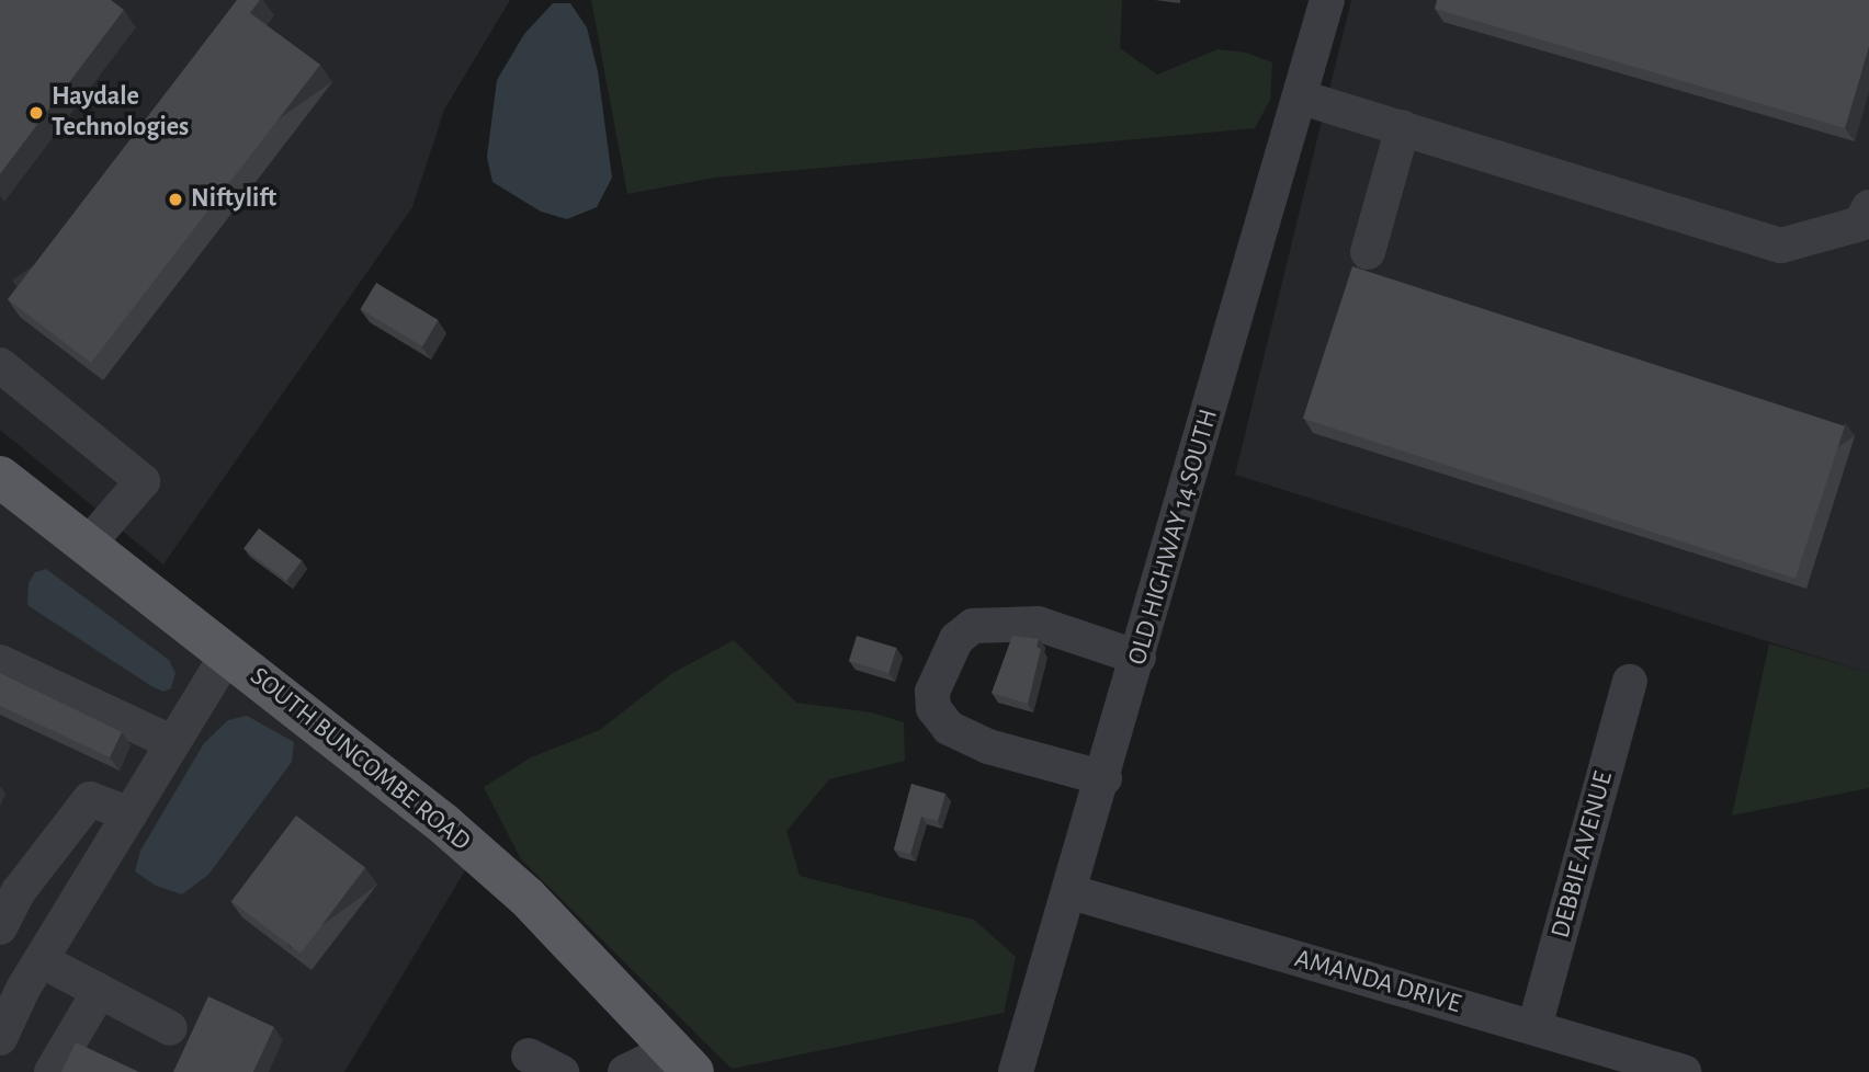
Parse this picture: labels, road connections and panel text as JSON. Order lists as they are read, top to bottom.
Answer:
{
  "streets": {
    "main road": ["SOUTH BUNCOMBE ROAD"],
    "street": ["OLD HIGHWAY 14 SOUTH", "DEBBIE AVENUE", "AMANDA DRIVE"]
  },
  "crossings": [
    ["OLD HIGHWAY 14 SOUTH", "AMANDA DRIVE"],
    ["DEBBIE AVENUE", "AMANDA DRIVE"]
  ],
  "places": ["Haydale Technologies", "Niftylift"]
}
